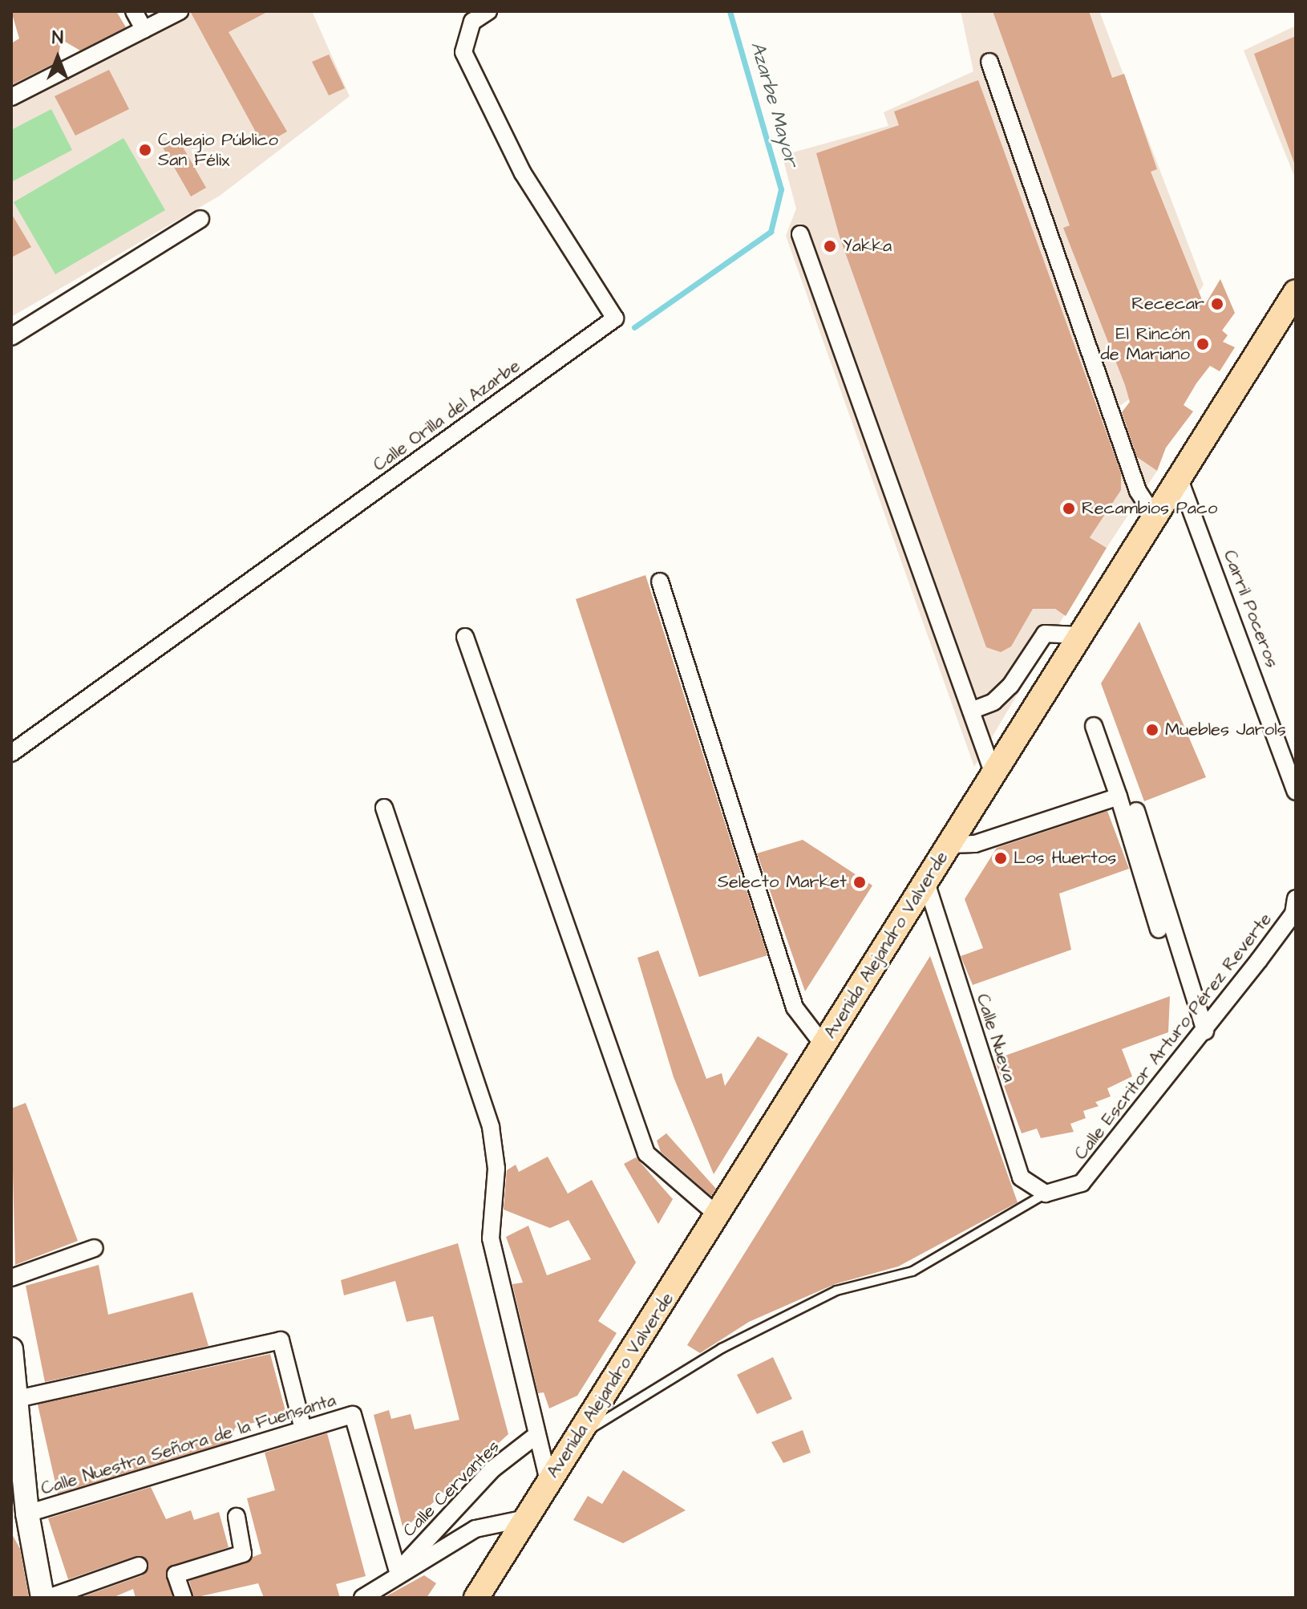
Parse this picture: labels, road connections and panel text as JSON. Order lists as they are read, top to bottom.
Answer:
{
  "streets": {
    "main road": ["Avenida Alejandro Valverde"],
    "street": [
      "Calle Orilla del Azarbe",
      "Carril Poceros",
      "Calle Escritor Arturo Pérez Reverte",
      "Calle Nueva",
      "Calle Nuestra Señora de la Fuensanta",
      "Calle Cervantes"
    ]
  },
  "crossings": [
    ["Carril Poceros", "Avenida Alejandro Valverde"],
    ["Avenida Alejandro Valverde", "Calle Nueva"],
    ["Avenida Alejandro Valverde", "Calle Cervantes"],
    ["Calle Escritor Arturo Pérez Reverte", "Calle Nueva"],
    ["Calle Nuestra Señora de la Fuensanta", "Calle Cervantes"]
  ],
  "water": ["Azarbe Mayor"],
  "places": [
    "Colegio Público San Félix",
    "Yakka",
    "Rececar",
    "El Rincón de Mariano",
    "Recambios Paco",
    "Muebles Jarols",
    "Los Huertos",
    "Selecto Market"
  ],
  "north": "top"
}
